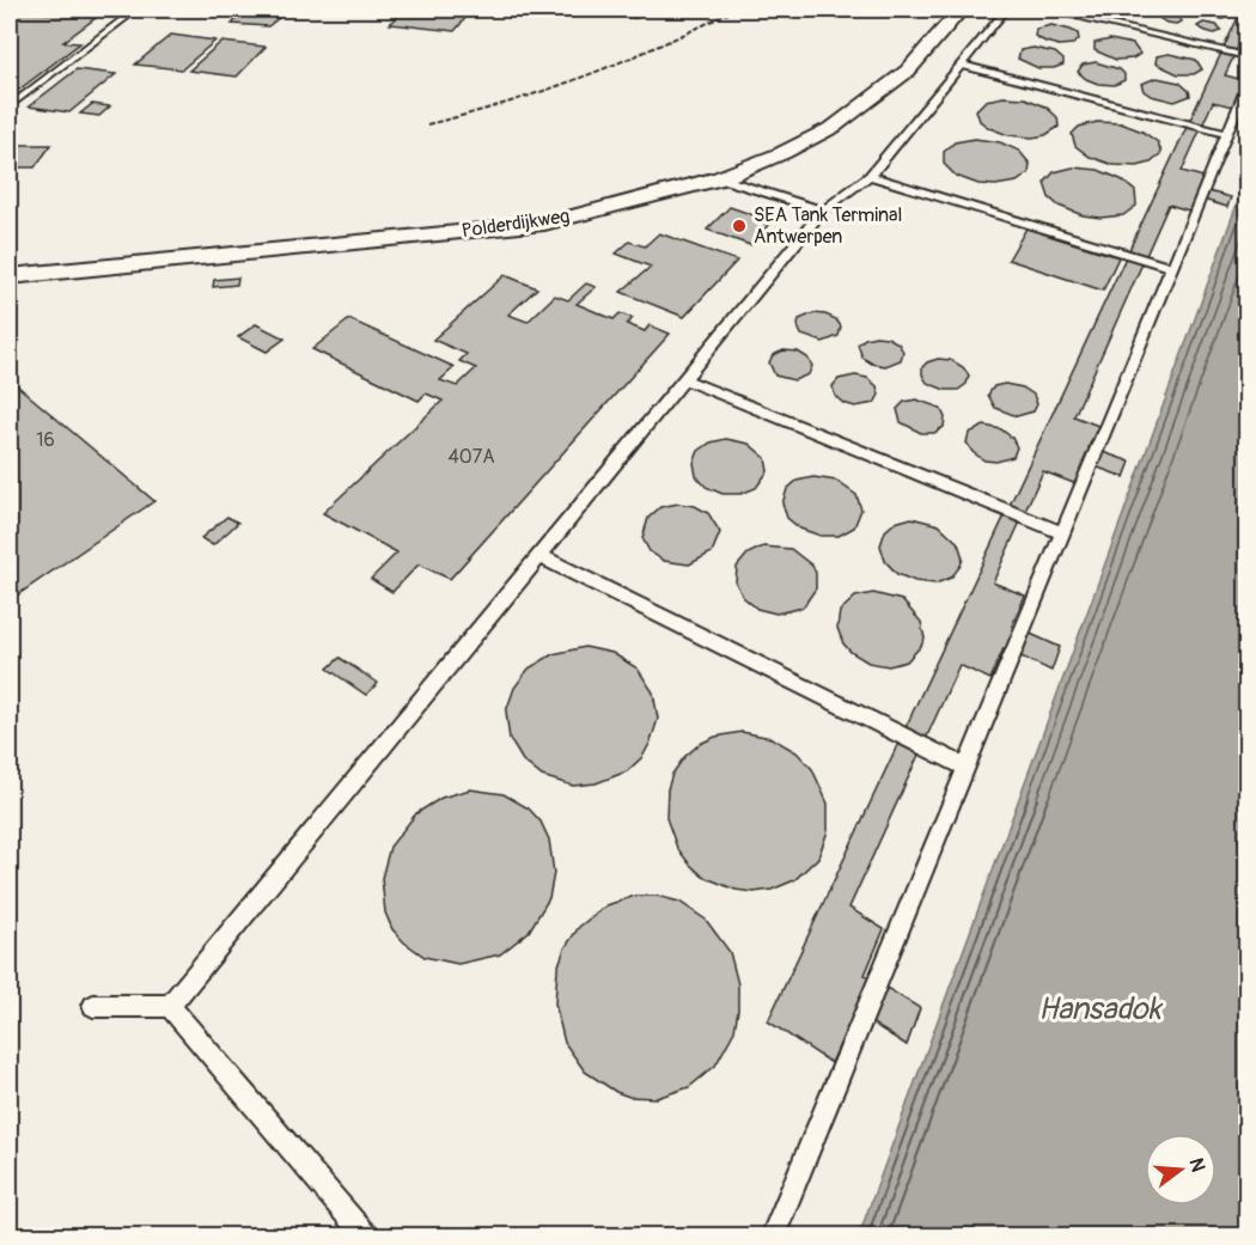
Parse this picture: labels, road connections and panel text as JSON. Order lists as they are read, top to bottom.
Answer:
{
  "streets": {
    "street": ["Polderdijkweg"]
  },
  "water": ["Hansadok"],
  "places": ["SEA Tank Terminal Antwerpen"],
  "house_numbers": ["16", "407A"],
  "north": "right"
}
